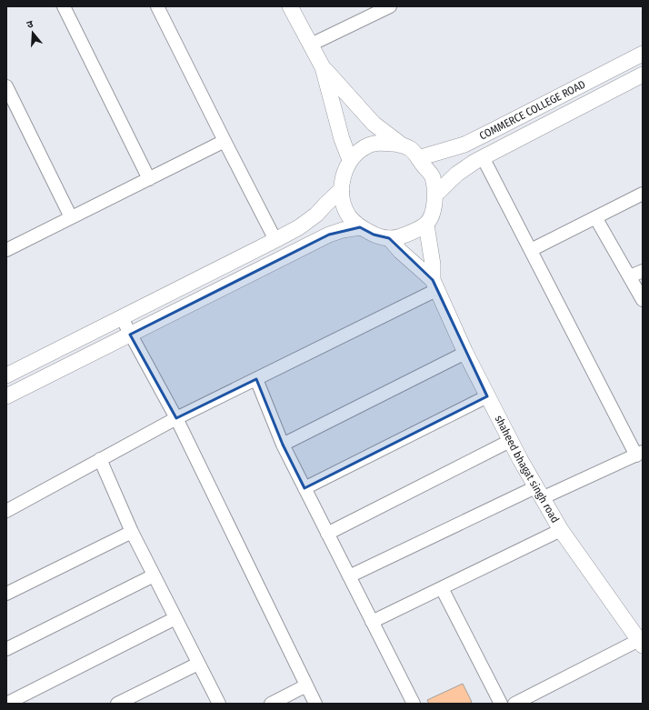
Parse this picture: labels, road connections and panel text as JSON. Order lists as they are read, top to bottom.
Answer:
{
  "streets": {
    "street": ["COMMERCE COLLEGE ROAD", "shaheed bhagat singh road"]
  },
  "north": "top"
}
